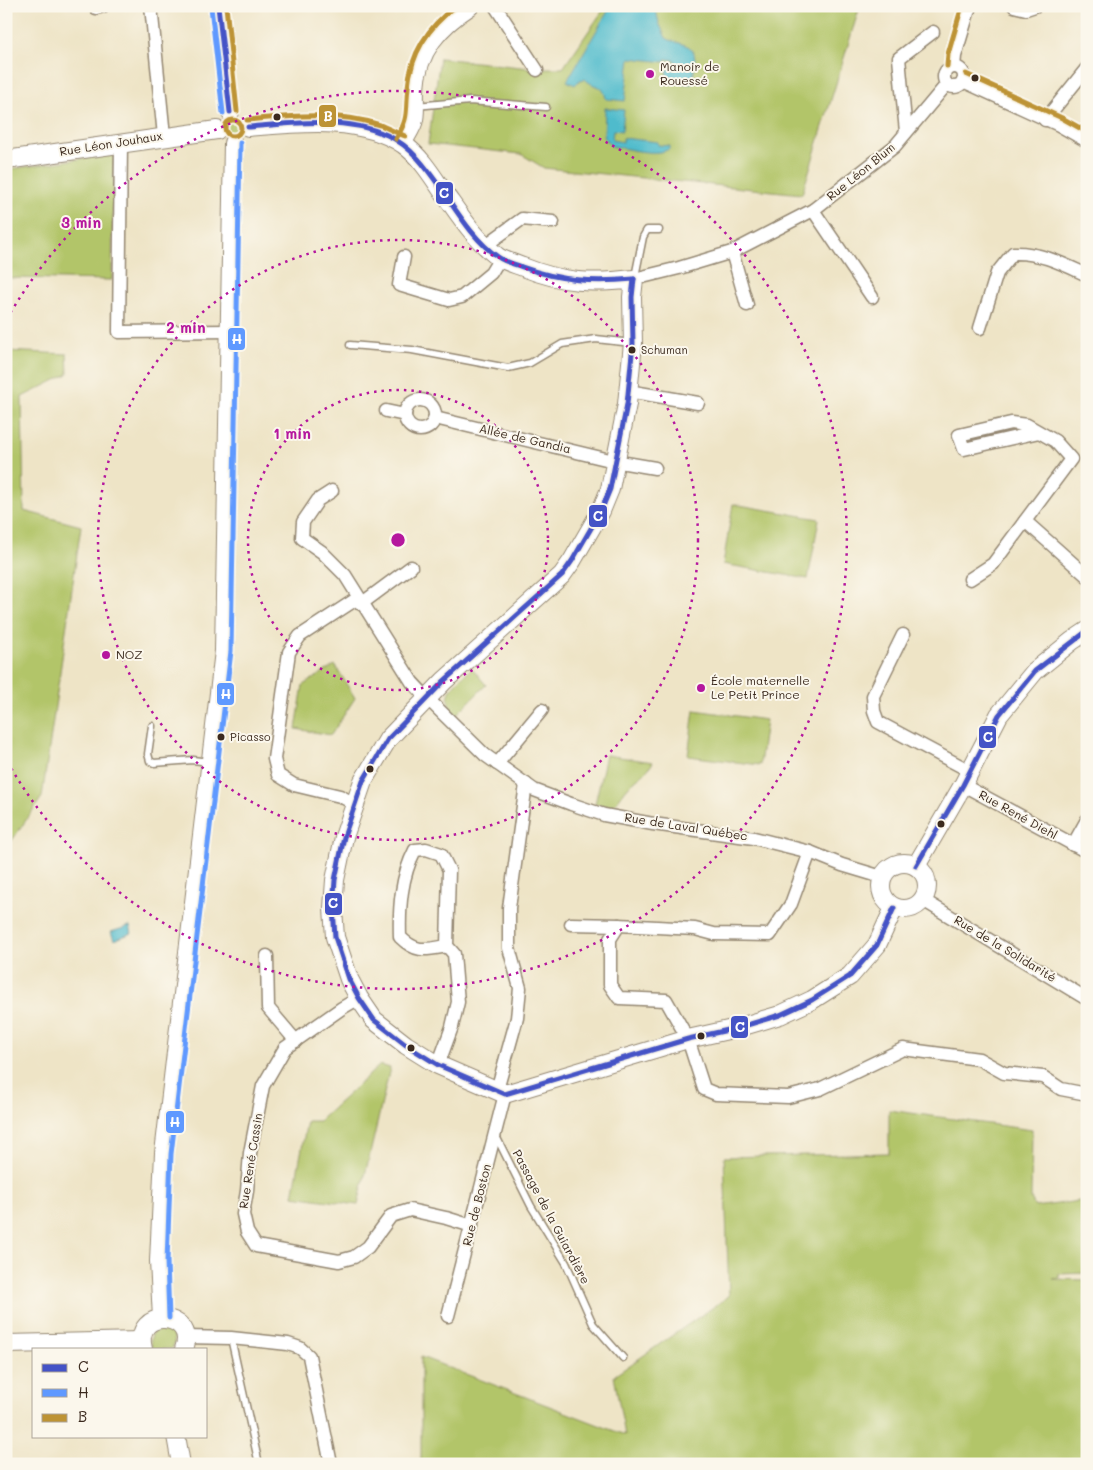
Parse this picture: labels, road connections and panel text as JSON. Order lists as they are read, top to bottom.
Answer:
{
  "streets": {
    "street": [
      "Rue Léon Jouhaux",
      "Rue Léon Blum",
      "Allée de Gandia",
      "Rue René Diehl",
      "Rue de Laval Québec",
      "Rue de la Solidarité",
      "Rue René Cassin",
      "Rue de Boston"
    ],
    "lane": ["Passage de la Guiardière"]
  },
  "crossings": [
    ["Rue Léon Jouhaux", "Rue Léon Blum"],
    ["Rue de Laval Québec", "Rue de la Solidarité"],
    ["Rue de Laval Québec", "Rue de Boston"],
    ["Rue René Cassin", "Rue de Boston"],
    ["Rue de Boston", "Passage de la Guiardière"]
  ],
  "places": [
    "Manoir de Rouessé",
    "Schuman",
    "NOZ",
    "École maternelle Le Petit Prince",
    "Picasso"
  ],
  "lines": ["transit line C", "transit line B", "transit line H"],
  "legend": ["C", "H", "B"],
  "rings": ["3 min", "2 min", "1 min"]
}
